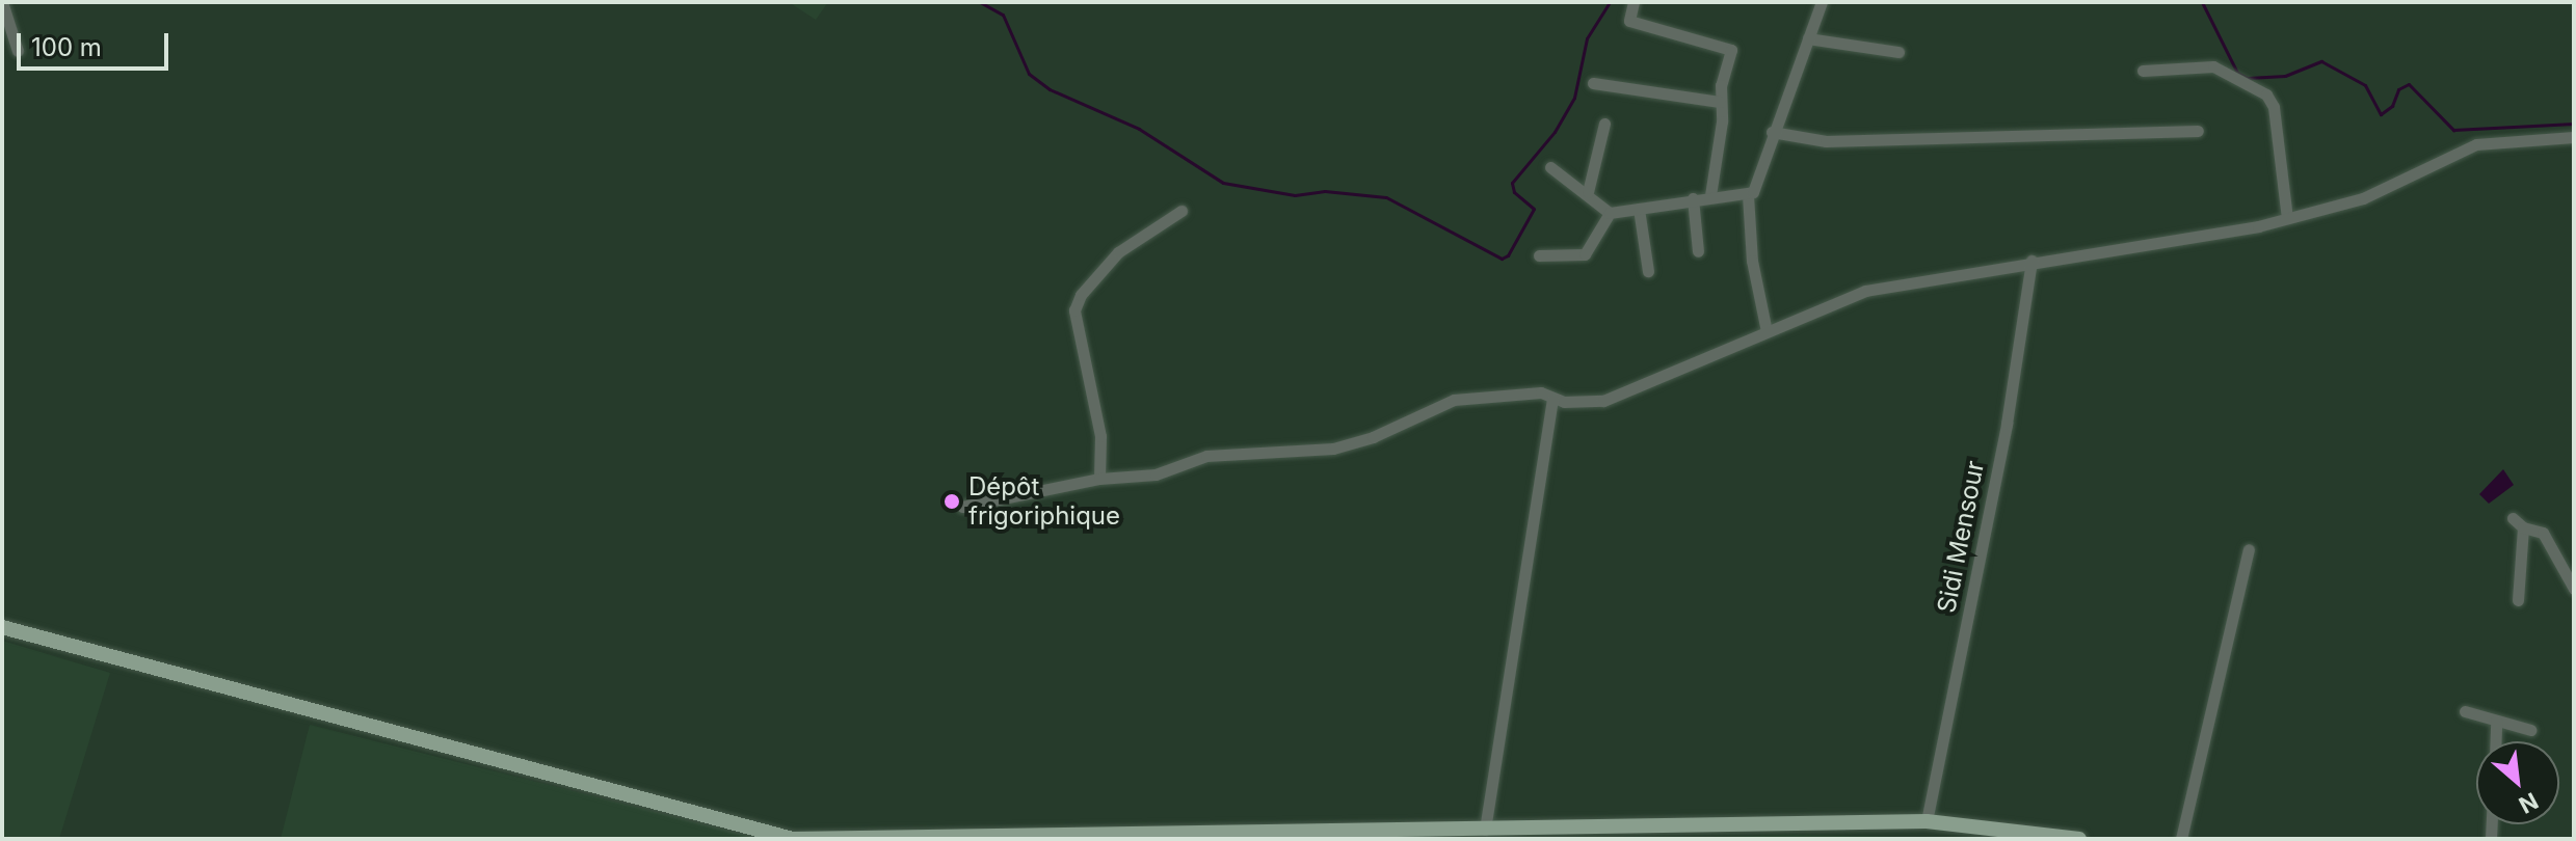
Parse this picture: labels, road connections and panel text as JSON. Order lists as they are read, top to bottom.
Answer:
{
  "streets": {
    "street": ["Sidi Mensour"]
  },
  "places": ["Dépôt frigoriphique"],
  "scale_bar": "100 m",
  "north": "bottom right"
}
